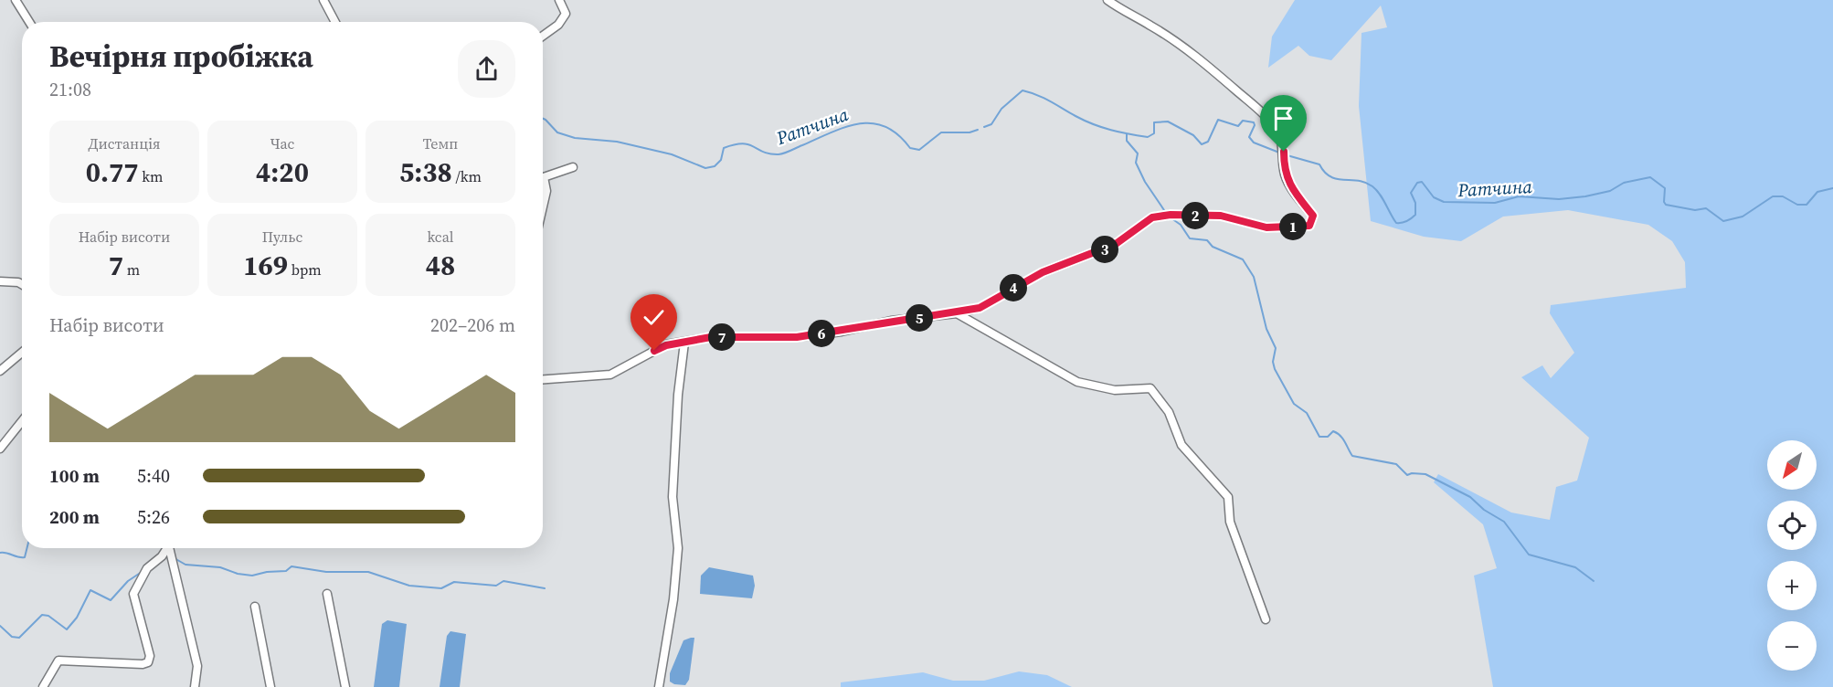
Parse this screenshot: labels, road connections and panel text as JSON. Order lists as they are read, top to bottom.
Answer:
{
  "water": ["Ратчина"],
  "north": "bottom left",
  "page": {
    "heading": ["Вечірня пробіжка", "21:08"],
    "stats": [
      ["Дистанція", "0.77 km"],
      ["Час", "4:20"],
      ["Темп", "5:38 /km"],
      ["Набір висоти", "7 m"],
      ["Пульс", "169 bpm"],
      ["kcal", "48"]
    ],
    "pins": [
      "2",
      "1",
      "3",
      "4",
      "5",
      "6",
      "7"
    ],
    "chart": ["Набір висоти", "202–206 m"],
    "map_buttons": ["+", "−"],
    "list": [
      {
        "name": "100 m",
        "note": "5:40"
      },
      {
        "name": "200 m",
        "note": "5:26"
      }
    ]
  }
}
